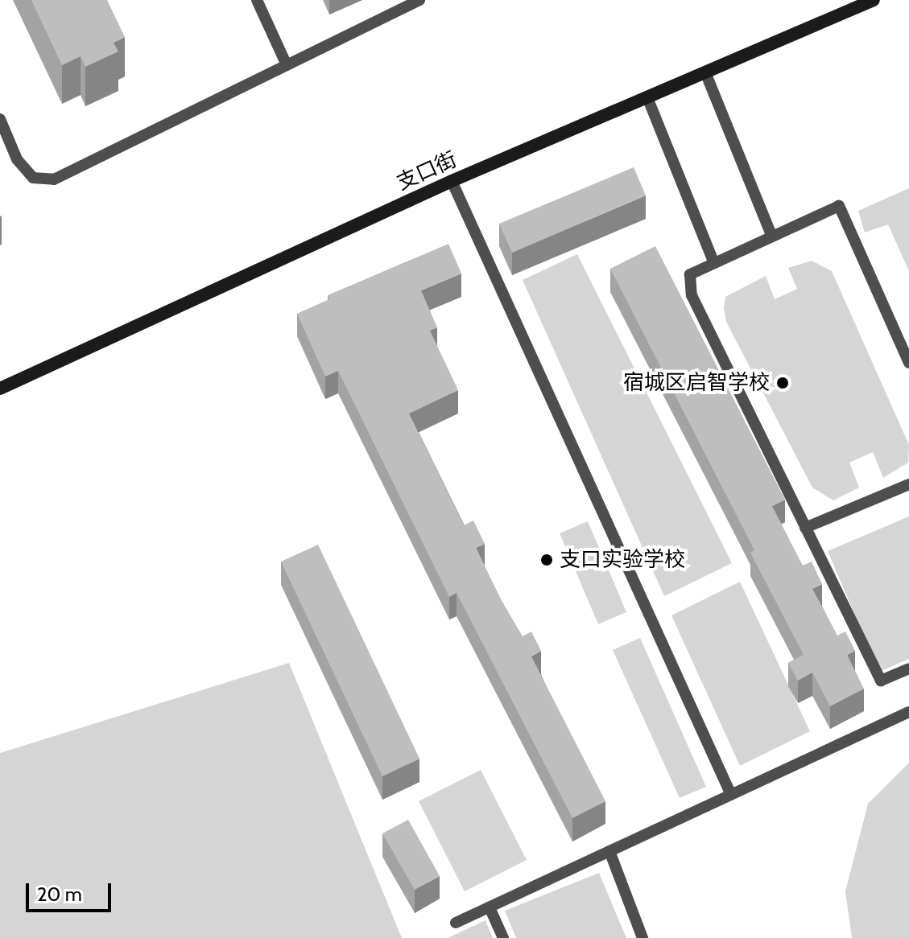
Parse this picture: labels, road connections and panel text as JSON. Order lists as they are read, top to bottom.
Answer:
{
  "streets": {
    "street": ["支口街"]
  },
  "places": ["宿城区启智学校", "支口实验学校"],
  "scale_bar": "20 m"
}
